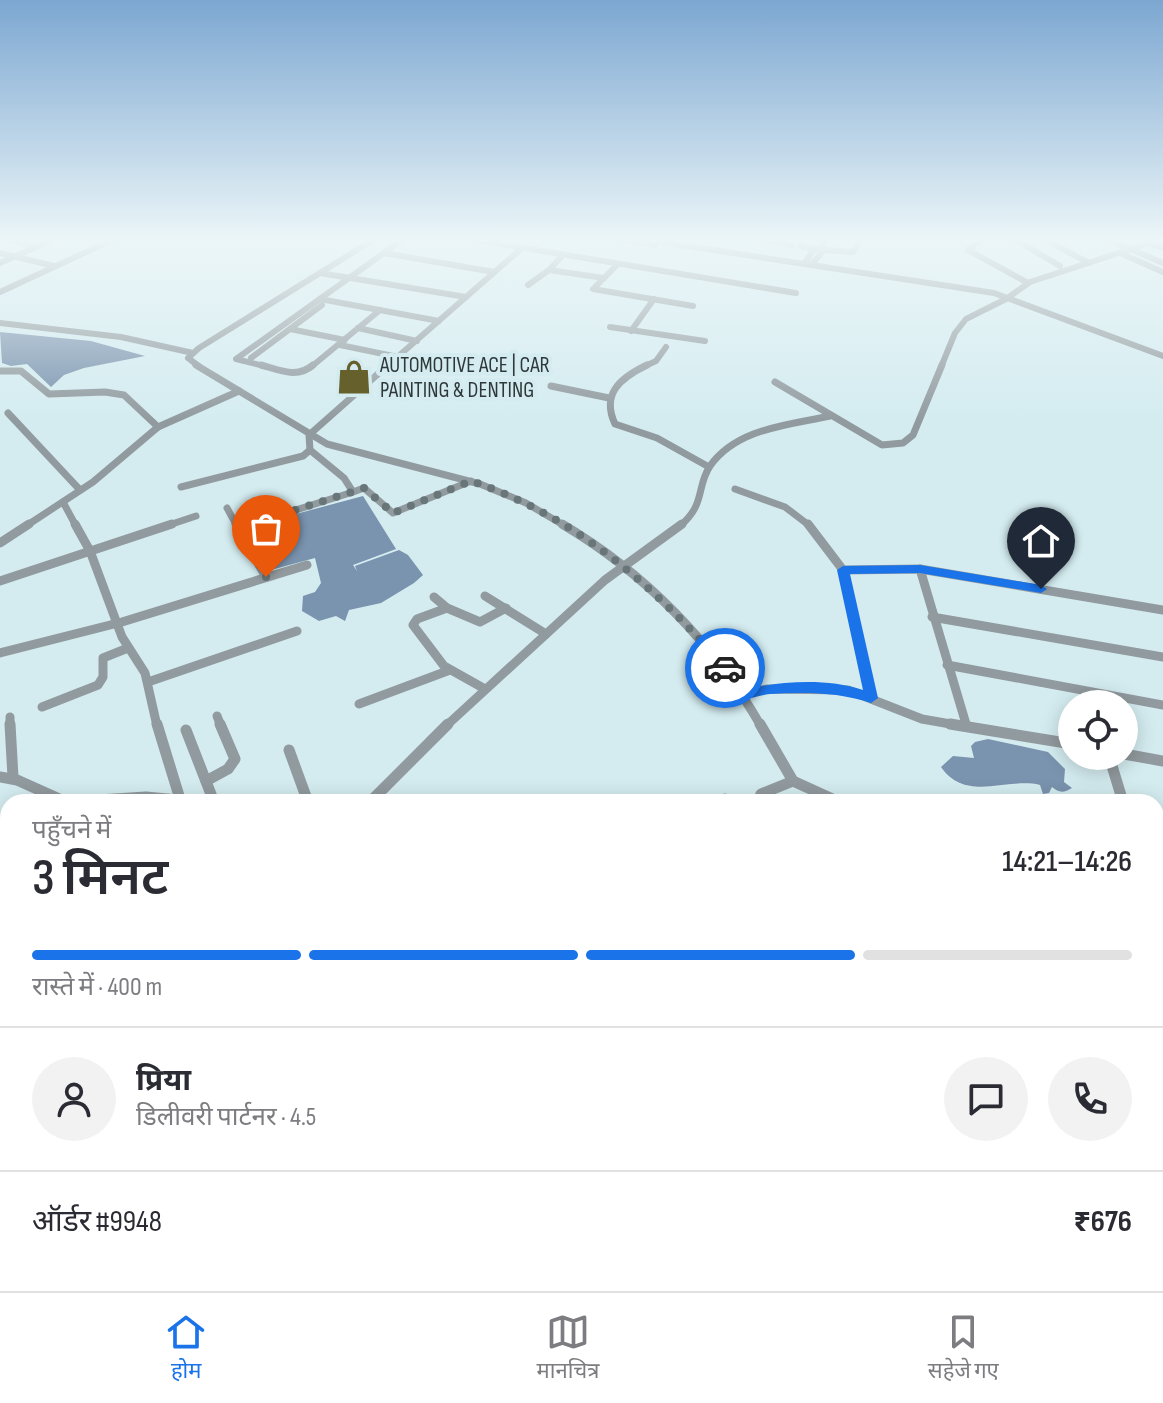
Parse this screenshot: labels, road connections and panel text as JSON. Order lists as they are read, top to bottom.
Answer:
{
  "places": {
    "shop": ["AUTOMOTIVE ACE | CAR PAINTING & DENTING"]
  },
  "page": {
    "heading": ["3 मिनट", "पहुँचने में", "14:21–14:26"],
    "panel": [
      "प्रिया",
      "डिलीवरी पार्टनर · 4.5",
      "ऑर्डर #9948",
      "₹676"
    ],
    "bar": "रास्ते में · 400 m",
    "tabs": ["होम", "मानचित्र", "सहेजे गए"]
  }
}
